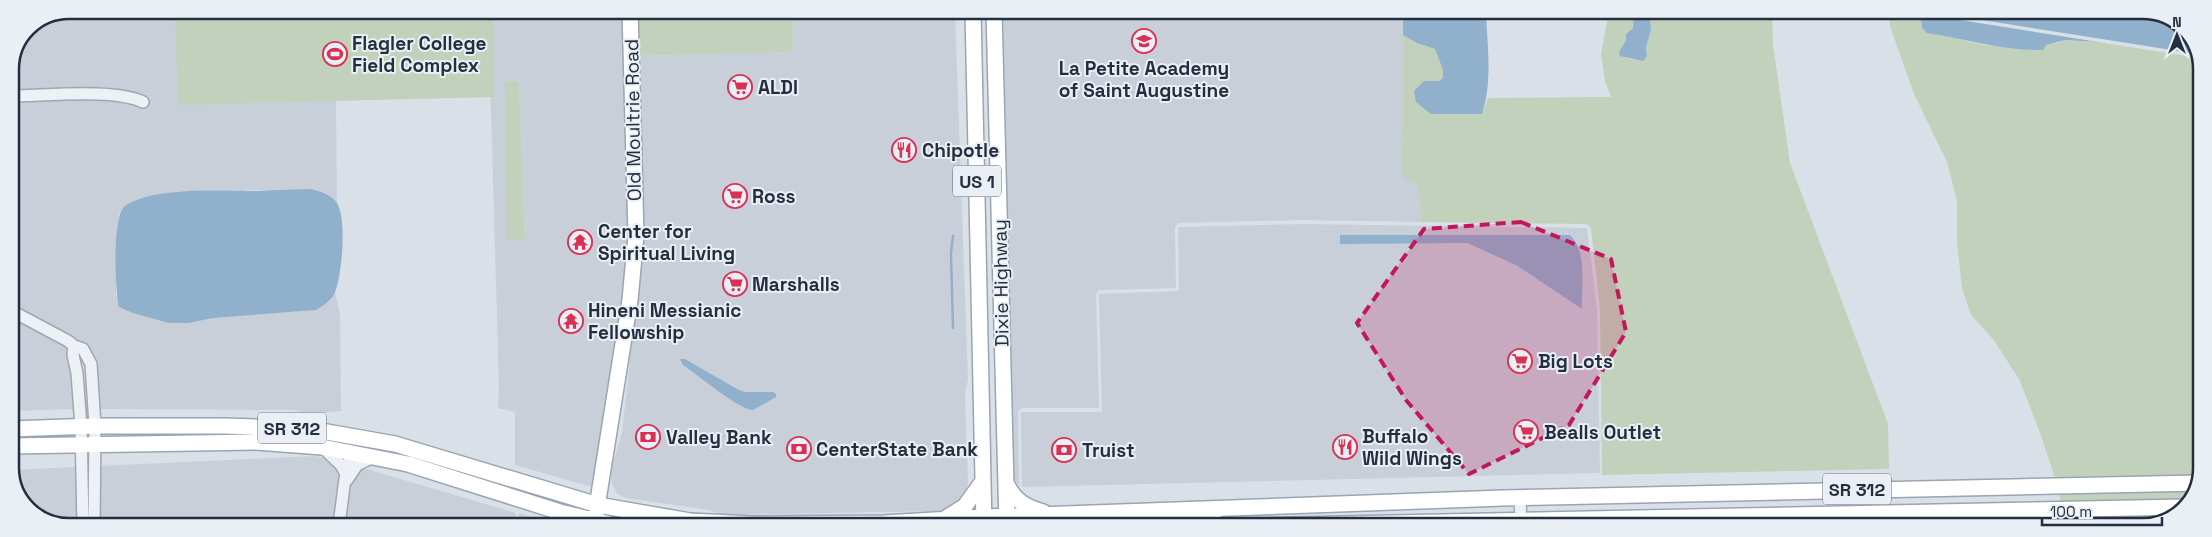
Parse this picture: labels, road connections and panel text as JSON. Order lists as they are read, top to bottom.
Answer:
{
  "streets": {
    "main road": [
      "Old Moultrie Road",
      "US 1",
      "Dixie Highway",
      "SR 312"
    ]
  },
  "crossings": [
    ["Old Moultrie Road", "SR 312"]
  ],
  "places": {
    "school or university": ["La Petite Academy of Saint Augustine"],
    "sports": ["Flagler College Field Complex"],
    "supermarket": [
      "ALDI",
      "Ross",
      "Marshalls",
      "Big Lots",
      "Bealls Outlet"
    ],
    "restaurant": ["Chipotle", "Buffalo Wild Wings"],
    "temple": ["Center for Spiritual Living", "Hineni Messianic Fellowship"],
    "bank": ["Valley Bank", "CenterState Bank", "Truist"]
  },
  "scale_bar": "100 m",
  "north": "top"
}
